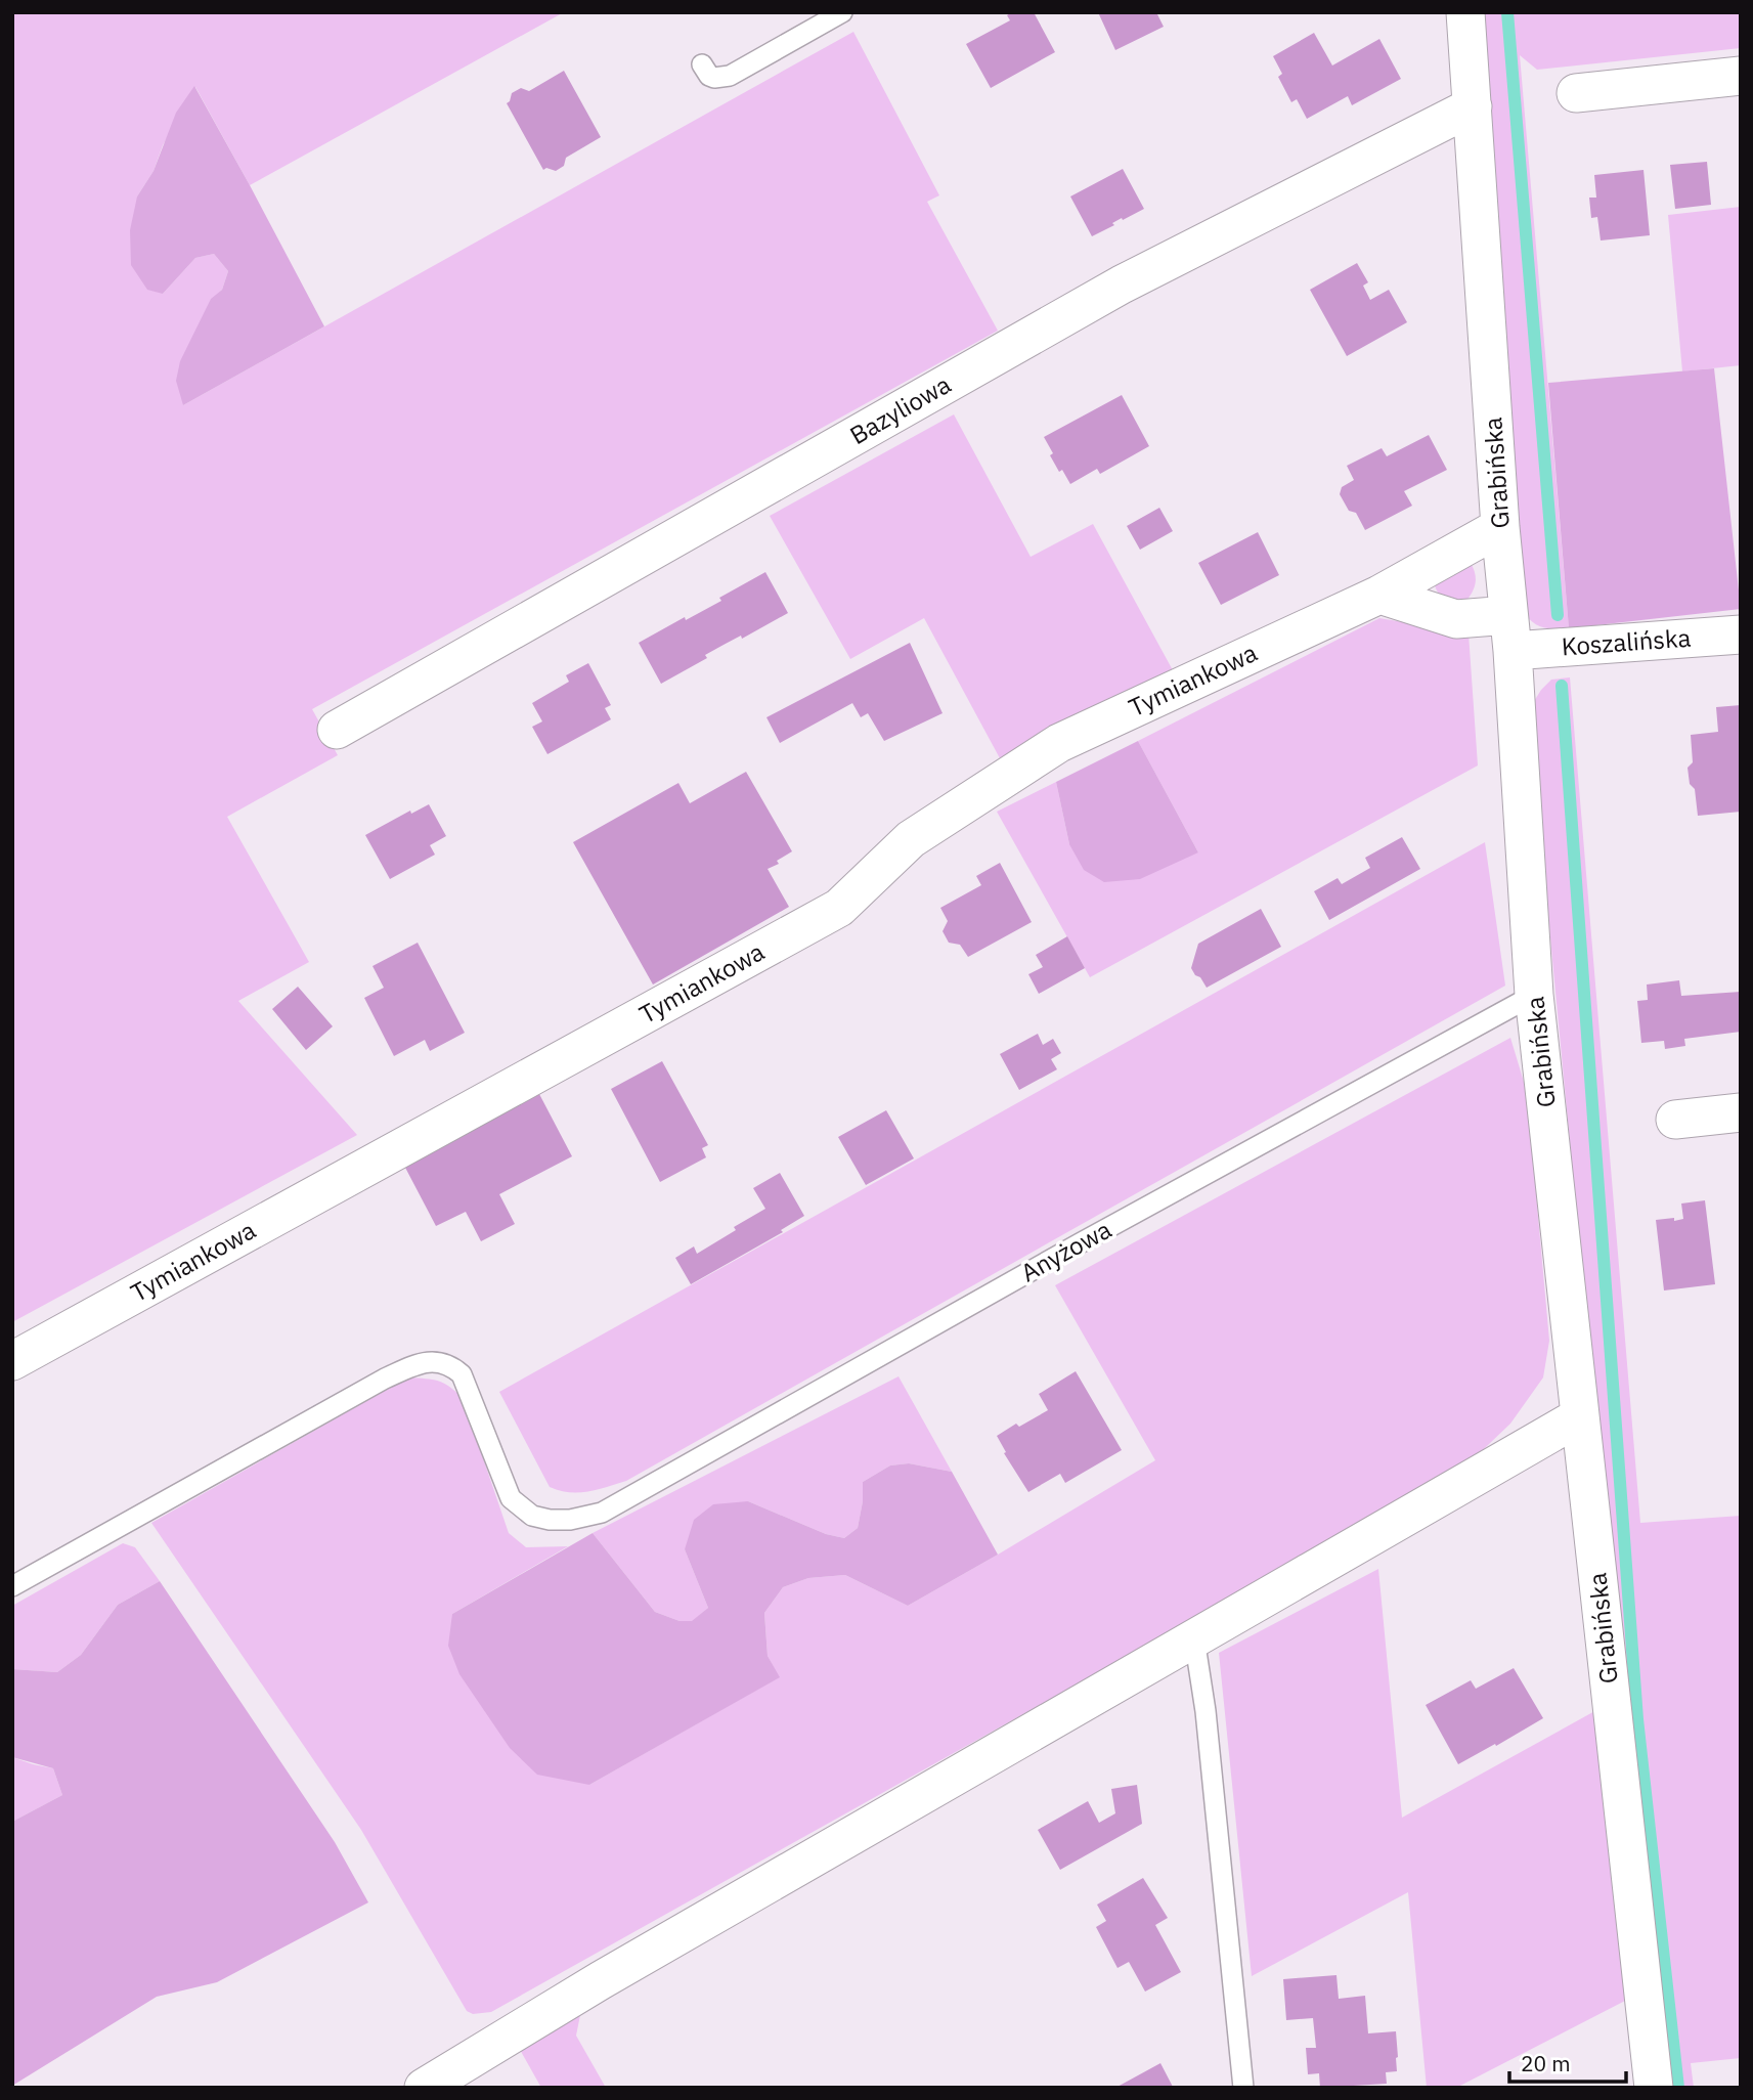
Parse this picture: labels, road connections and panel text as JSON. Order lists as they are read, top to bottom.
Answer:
{
  "streets": {
    "street": [
      "Bazyliowa",
      "Grabińska",
      "Koszalińska",
      "Tymiankowa"
    ],
    "lane": ["Anyżowa"]
  },
  "crossings": [
    ["Bazyliowa", "Grabińska"],
    ["Grabińska", "Koszalińska"],
    ["Grabińska", "Tymiankowa"],
    ["Grabińska", "Anyżowa"]
  ],
  "scale_bar": "20 m"
}
